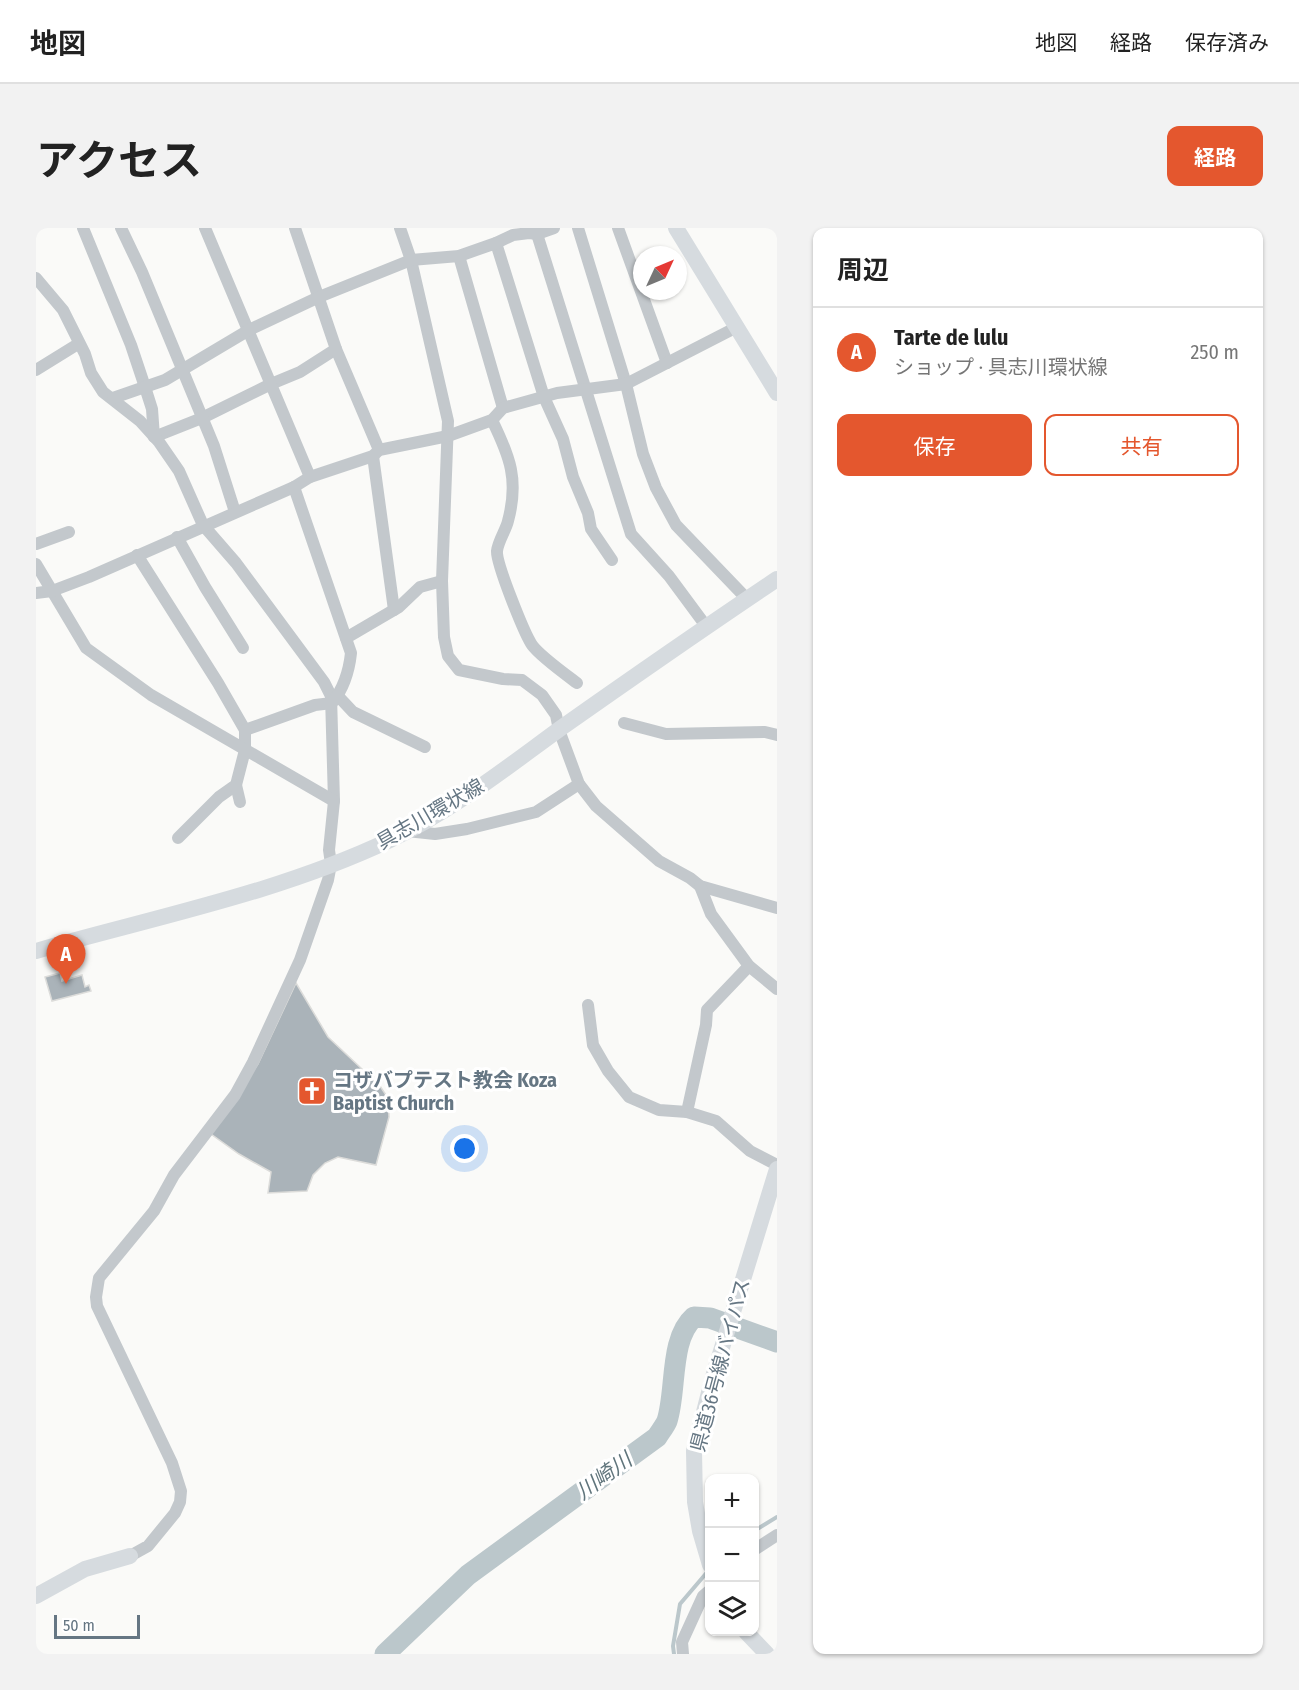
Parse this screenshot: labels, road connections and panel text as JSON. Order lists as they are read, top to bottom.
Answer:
{
  "streets": {
    "main road": ["具志川環状線", "県道36号線バイパス"]
  },
  "water": ["川崎川"],
  "places": {
    "church": ["コザバプテスト教会 Koza Baptist Church"]
  },
  "scale_bar": "50 m",
  "north": "top right",
  "page": {
    "header": "地図",
    "nav": ["地図", "経路", "保存済み"],
    "title": "アクセス",
    "buttons": [
      "経路",
      ["保存", "共有"]
    ],
    "heading": "周辺",
    "list": [
      {
        "mark": "A",
        "name": "Tarte de lulu",
        "note": "ショップ · 具志川環状線",
        "value": "250 m"
      }
    ],
    "pins": "A",
    "map_buttons": ["+", "−"],
    "scale": "50 m"
  }
}
